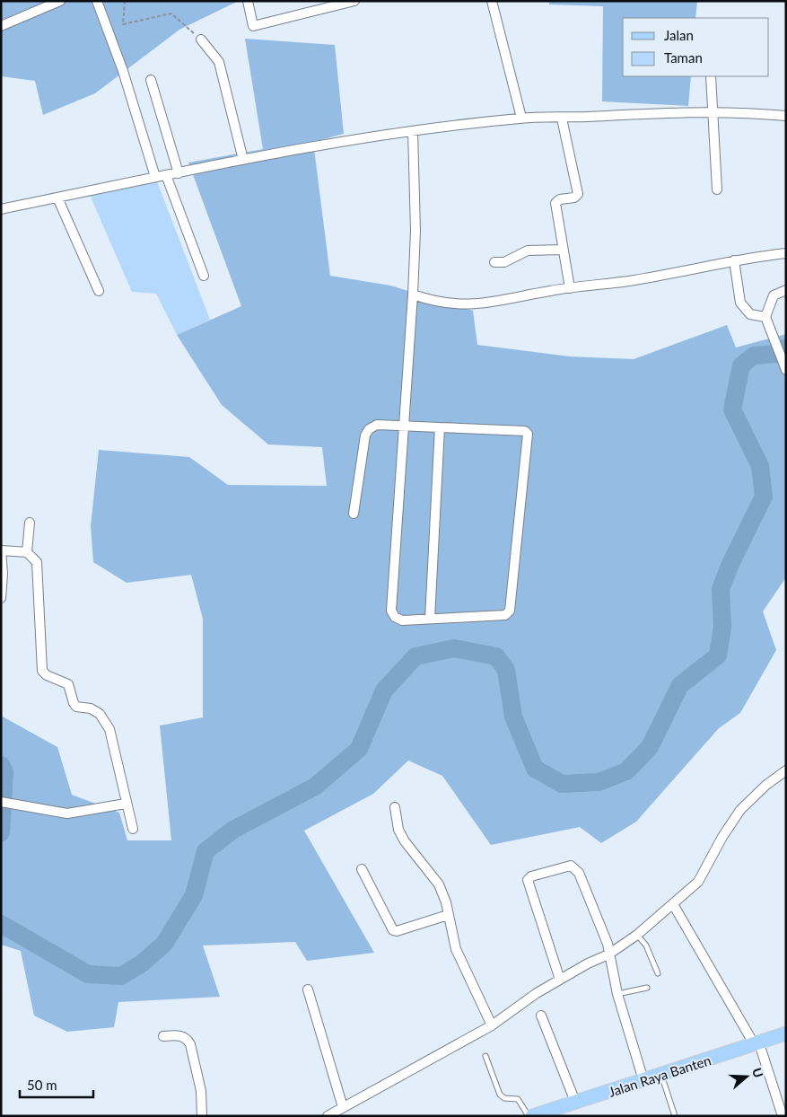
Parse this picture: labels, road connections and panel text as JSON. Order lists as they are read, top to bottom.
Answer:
{
  "streets": {
    "main road": ["Jalan Raya Banten"]
  },
  "legend": ["Jalan", "Taman"],
  "scale_bar": "50 m",
  "north": "right"
}
